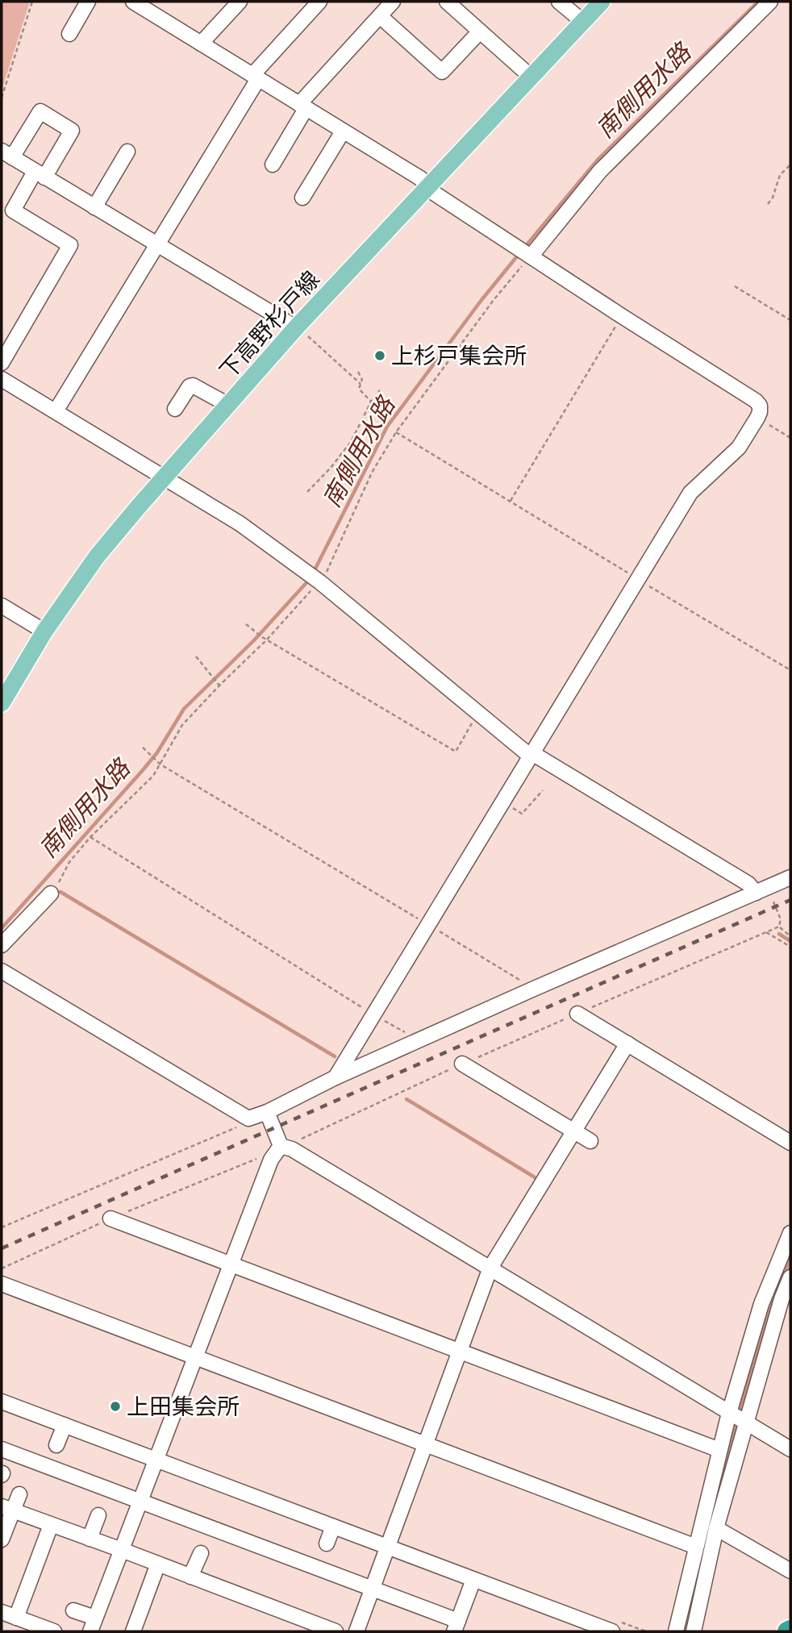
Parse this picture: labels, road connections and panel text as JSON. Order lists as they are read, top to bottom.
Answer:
{
  "streets": {
    "main road": ["下高野杉戸線"]
  },
  "water": ["南側用水路"],
  "places": ["上杉戸集会所", "上田集会所"]
}
